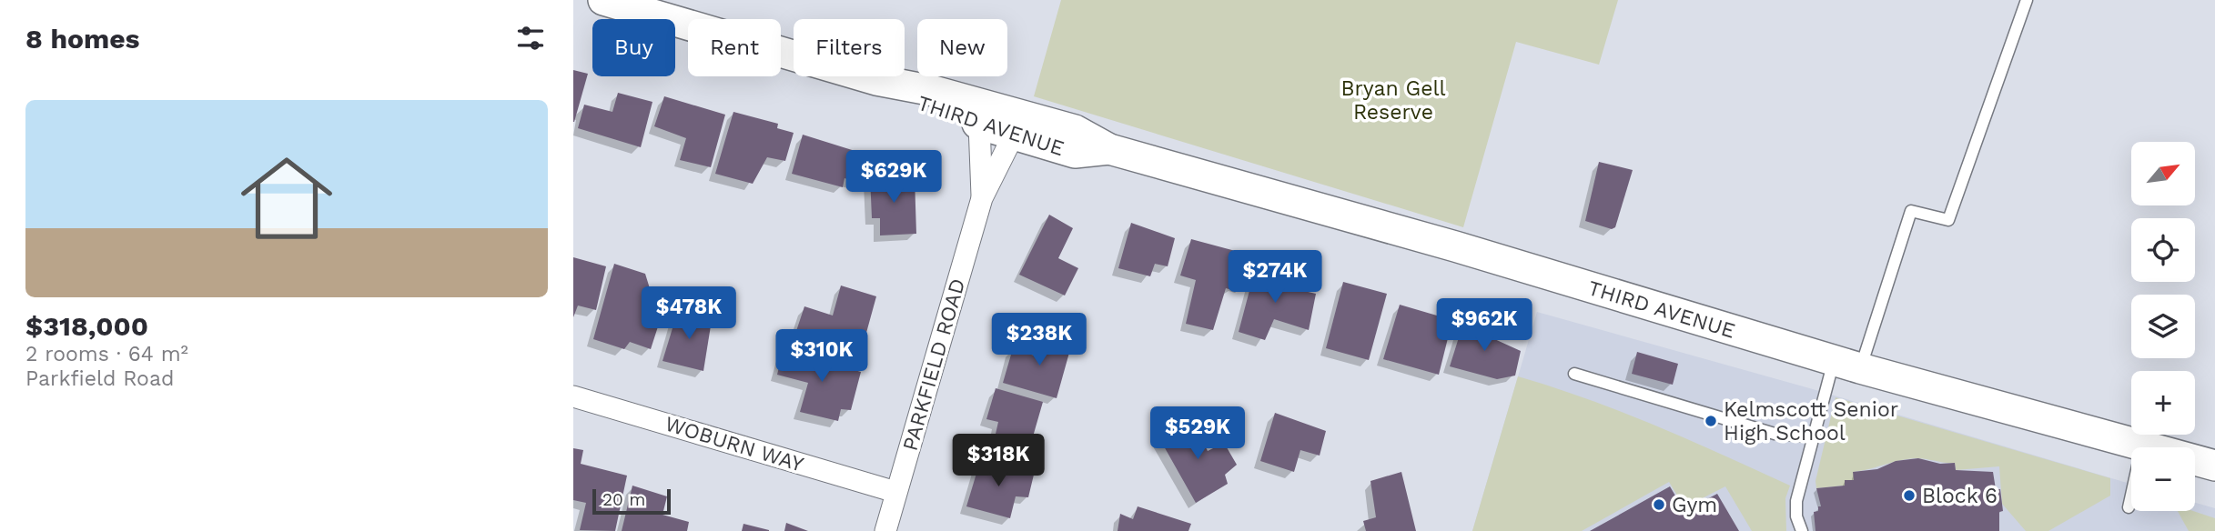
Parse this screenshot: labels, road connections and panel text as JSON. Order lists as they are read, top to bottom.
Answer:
{
  "streets": {
    "main road": ["THIRD AVENUE"],
    "street": ["PARKFIELD ROAD", "WOBURN WAY"]
  },
  "crossings": [
    ["THIRD AVENUE", "PARKFIELD ROAD"],
    ["PARKFIELD ROAD", "WOBURN WAY"]
  ],
  "parks": ["Bryan Gell Reserve"],
  "places": ["Kelmscott Senior High School", "Block 6", "Gym"],
  "scale_bar": "20 m",
  "north": "top right",
  "page": {
    "heading": "8 homes",
    "chip": [
      "Buy",
      "Rent",
      "Filters",
      "New"
    ],
    "list": [
      {
        "name": "$318,000",
        "note": "2 rooms · 64 m² · Parkfield Road"
      }
    ],
    "map_buttons": ["+", "−"],
    "price": [
      "$629K",
      "$274K",
      "$478K",
      "$962K",
      "$238K",
      "$310K",
      "$529K",
      "$318K"
    ],
    "scale": "20 m"
  }
}
